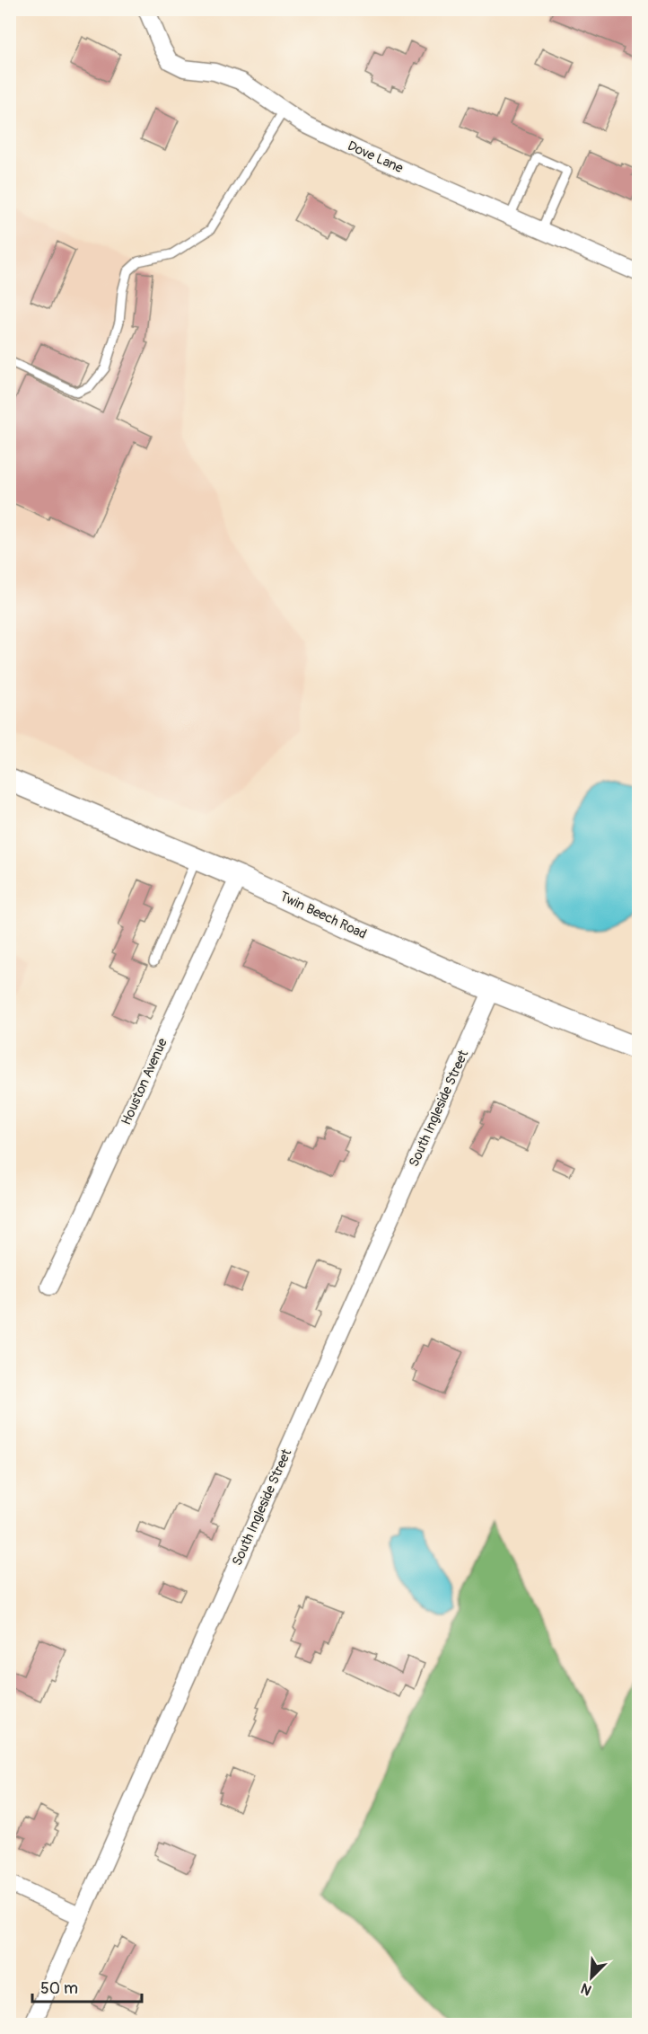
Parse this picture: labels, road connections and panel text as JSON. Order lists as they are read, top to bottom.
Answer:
{
  "streets": {
    "street": [
      "Dove Lane",
      "Twin Beech Road",
      "Houston Avenue",
      "South Ingleside Street"
    ]
  },
  "crossings": [
    ["Twin Beech Road", "Houston Avenue"],
    ["Twin Beech Road", "South Ingleside Street"]
  ],
  "scale_bar": "50 m",
  "north": "bottom left"
}
